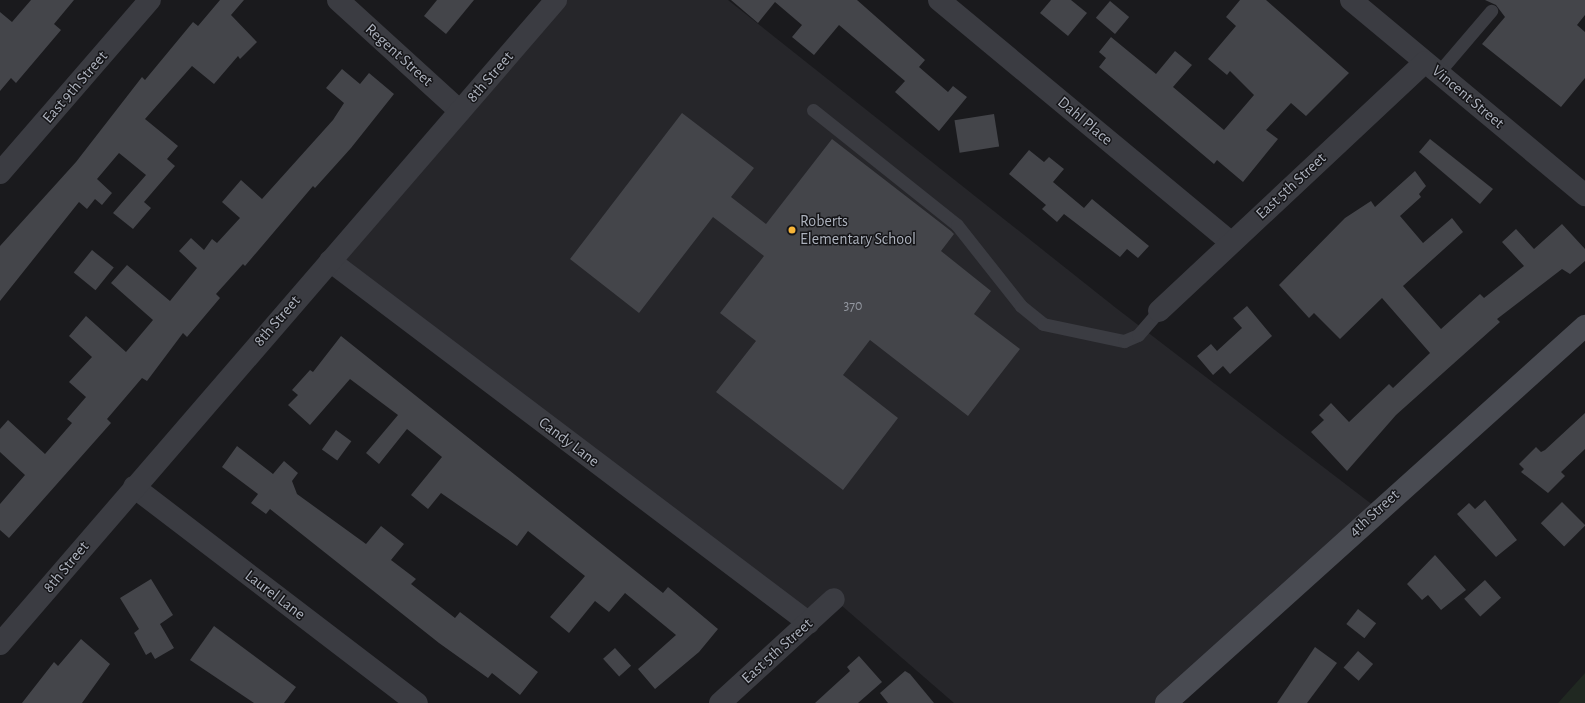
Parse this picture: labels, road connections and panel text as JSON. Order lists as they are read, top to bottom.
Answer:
{
  "streets": {
    "street": [
      "Regent Street",
      "8th Street",
      "East 9th Street",
      "Vincent Street",
      "Dahl Place",
      "East 5th Street",
      "Candy Lane",
      "4th Street",
      "Laurel Lane"
    ]
  },
  "crossings": [
    ["Regent Street", "8th Street"],
    ["8th Street", "Candy Lane"],
    ["8th Street", "Laurel Lane"],
    ["Vincent Street", "East 5th Street"],
    ["Dahl Place", "East 5th Street"],
    ["East 5th Street", "Candy Lane"]
  ],
  "places": ["Roberts Elementary School"],
  "house_numbers": ["370"]
}
